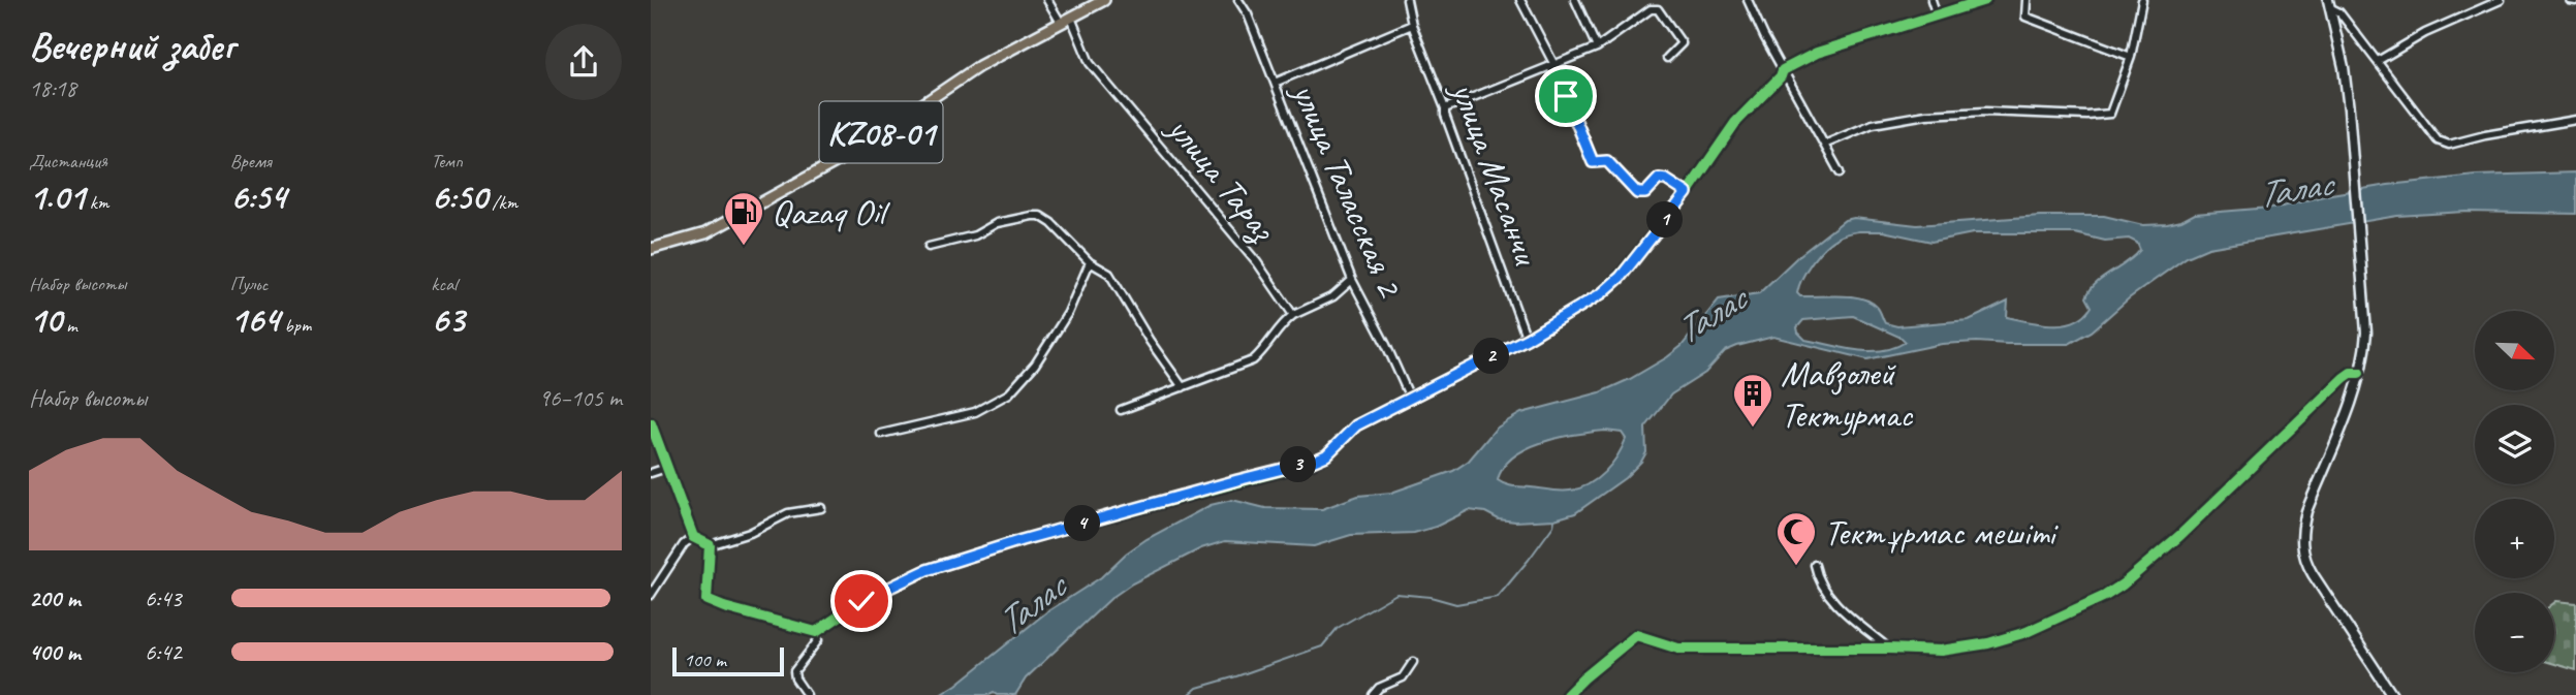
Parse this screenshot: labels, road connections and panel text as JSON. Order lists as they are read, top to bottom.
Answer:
{
  "streets": {
    "main road": ["KZ08-01"],
    "street": ["улица Масанчи", "улица Тараз", "улица Таласская 2"]
  },
  "crossings": [
    ["KZ08-01", "улица Тараз"]
  ],
  "water": ["Талас"],
  "places": {
    "fuel station": ["Qazaq Oil"],
    "building": ["Мавзолей Тектурмас"],
    "mosque": ["Тектұрмас мешіті"]
  },
  "scale_bar": "100 m",
  "north": "bottom right",
  "page": {
    "heading": ["Вечерний забег", "18:18"],
    "stats": [
      ["Дистанция", "1.01 km"],
      ["Время", "6:54"],
      ["Темп", "6:50 /km"],
      ["Набор высоты", "10 m"],
      ["Пульс", "164 bpm"],
      ["kcal", "63"]
    ],
    "pins": [
      "1",
      "2",
      "3",
      "4"
    ],
    "map_buttons": ["+", "−"],
    "chart": ["Набор высоты", "96–105 m"],
    "list": [
      {
        "name": "200 m",
        "note": "6:43"
      },
      {
        "name": "400 m",
        "note": "6:42"
      }
    ],
    "scale": "100 m"
  }
}
